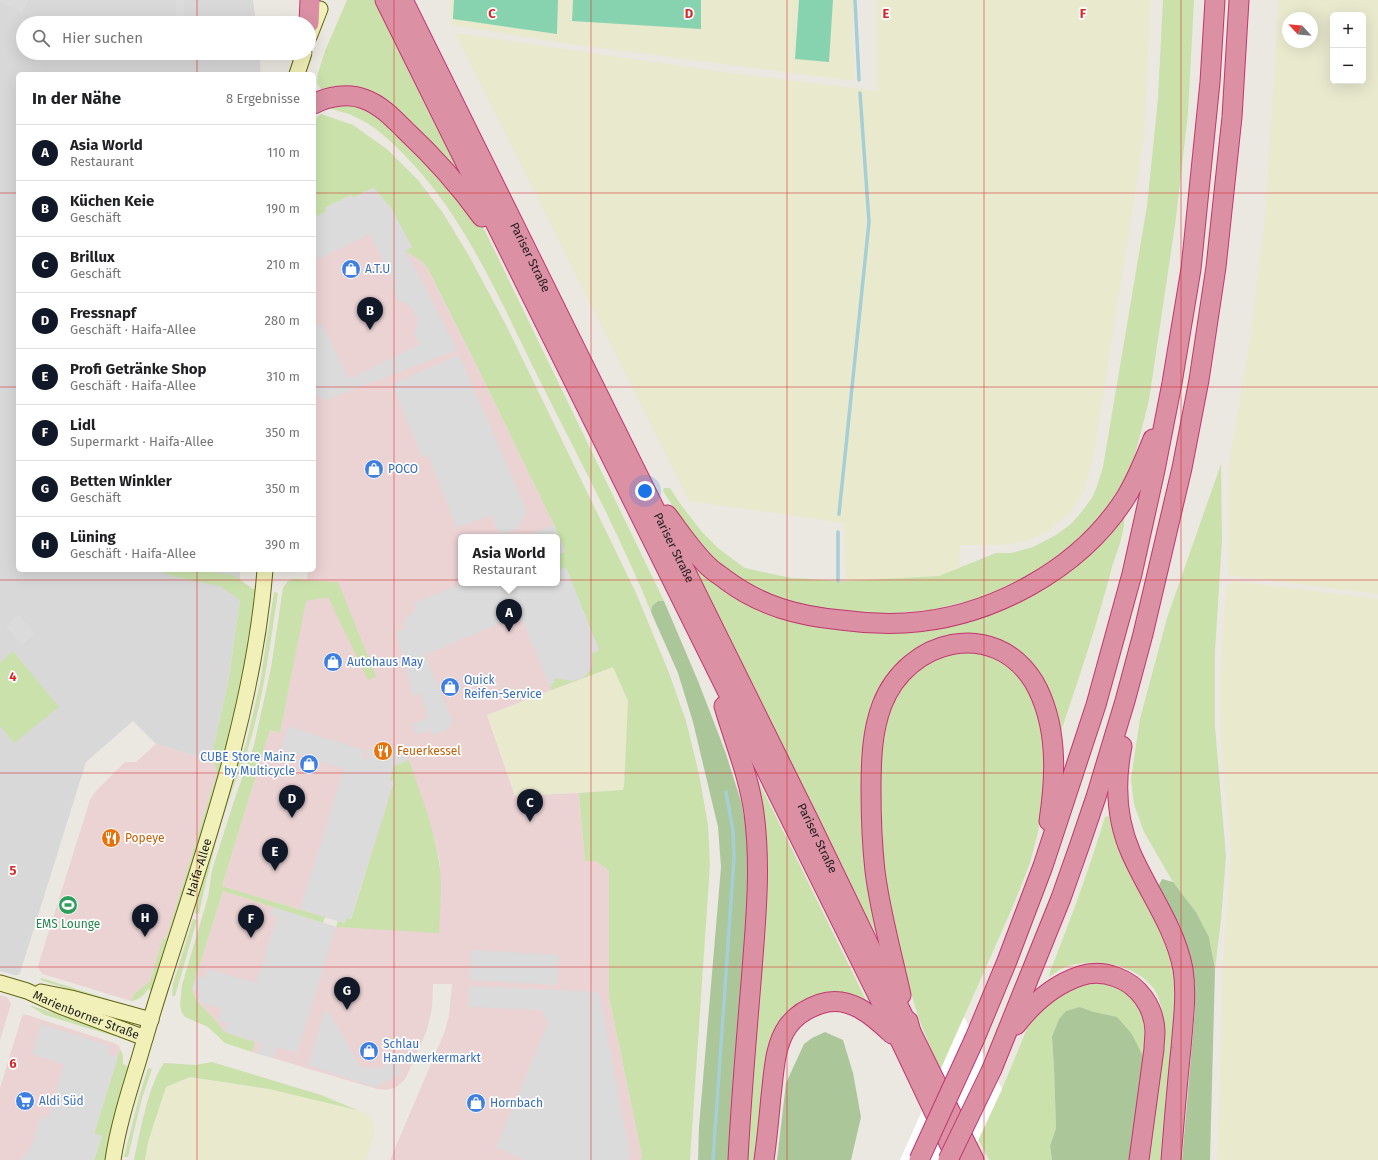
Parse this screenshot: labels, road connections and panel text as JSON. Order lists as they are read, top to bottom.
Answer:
{
  "streets": {
    "highway": ["Pariser Straße"],
    "street": ["Haifa-Allee", "Marienborner Straße"]
  },
  "crossings": [
    ["Haifa-Allee", "Marienborner Straße"]
  ],
  "places": {
    "shop": [
      "A.T.U",
      "POCO",
      "Autohaus May",
      "Quick Reifen-Service",
      "CUBE Store Mainz by Multicycle",
      "Schlau Handwerkermarkt",
      "Hornbach"
    ],
    "restaurant": ["Feuerkessel", "Popeye"],
    "sports": ["EMS Lounge"],
    "supermarket": ["Aldi Süd"]
  },
  "north": "top left",
  "page": {
    "map_buttons": ["+", "−"],
    "search": "Hier suchen",
    "heading": ["In der Nähe", "8 Ergebnisse"],
    "list": [
      {
        "mark": "A",
        "name": "Asia World",
        "note": "Restaurant",
        "value": "110 m"
      },
      {
        "mark": "B",
        "name": "Küchen Keie",
        "note": "Geschäft",
        "value": "190 m"
      },
      {
        "mark": "C",
        "name": "Brillux",
        "note": "Geschäft",
        "value": "210 m"
      },
      {
        "mark": "D",
        "name": "Fressnapf",
        "note": "Geschäft · Haifa-Allee",
        "value": "280 m"
      },
      {
        "mark": "E",
        "name": "Profi Getränke Shop",
        "note": "Geschäft · Haifa-Allee",
        "value": "310 m"
      },
      {
        "mark": "F",
        "name": "Lidl",
        "note": "Supermarkt · Haifa-Allee",
        "value": "350 m"
      },
      {
        "mark": "G",
        "name": "Betten Winkler",
        "note": "Geschäft",
        "value": "350 m"
      },
      {
        "mark": "H",
        "name": "Lüning",
        "note": "Geschäft · Haifa-Allee",
        "value": "390 m"
      }
    ],
    "pins": [
      "B",
      "A",
      "D",
      "C",
      "E",
      "H",
      "F",
      "G"
    ],
    "popup": ["Asia World", "Restaurant"]
  },
  "grid": {
    "columns": [
      "C",
      "D",
      "E",
      "F"
    ],
    "rows": ["4", "5", "6"]
  }
}
